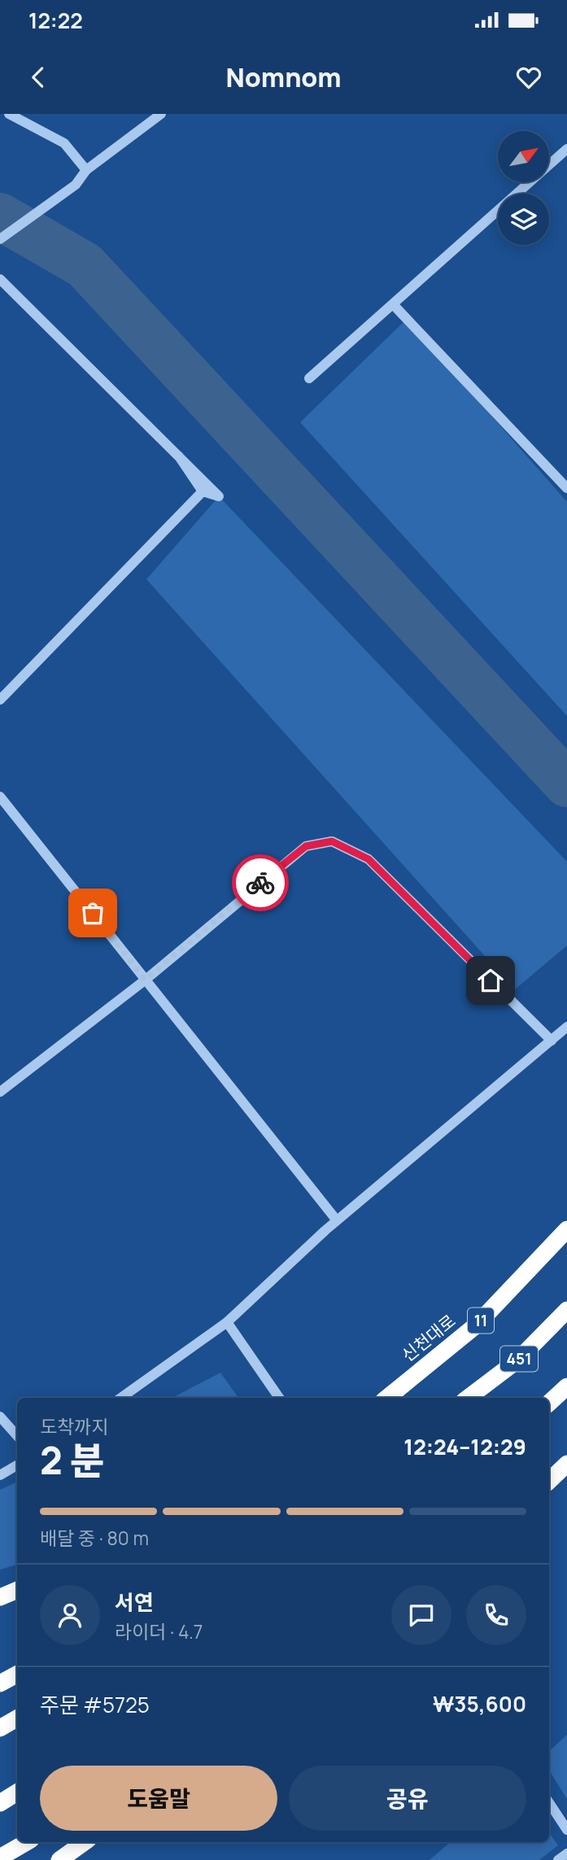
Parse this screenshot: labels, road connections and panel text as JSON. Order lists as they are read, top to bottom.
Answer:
{
  "streets": {
    "highway": ["11", "신천대로", "451"]
  },
  "north": "top right",
  "page": {
    "status": "12:22",
    "header": "Nomnom",
    "heading": ["2 분", "도착까지", "12:24–12:29"],
    "panel": [
      "서연",
      "라이더 · 4.7",
      "주문 #5725",
      "₩35,600"
    ],
    "bar": "배달 중 · 80 m",
    "buttons": ["도움말", "공유"]
  }
}
